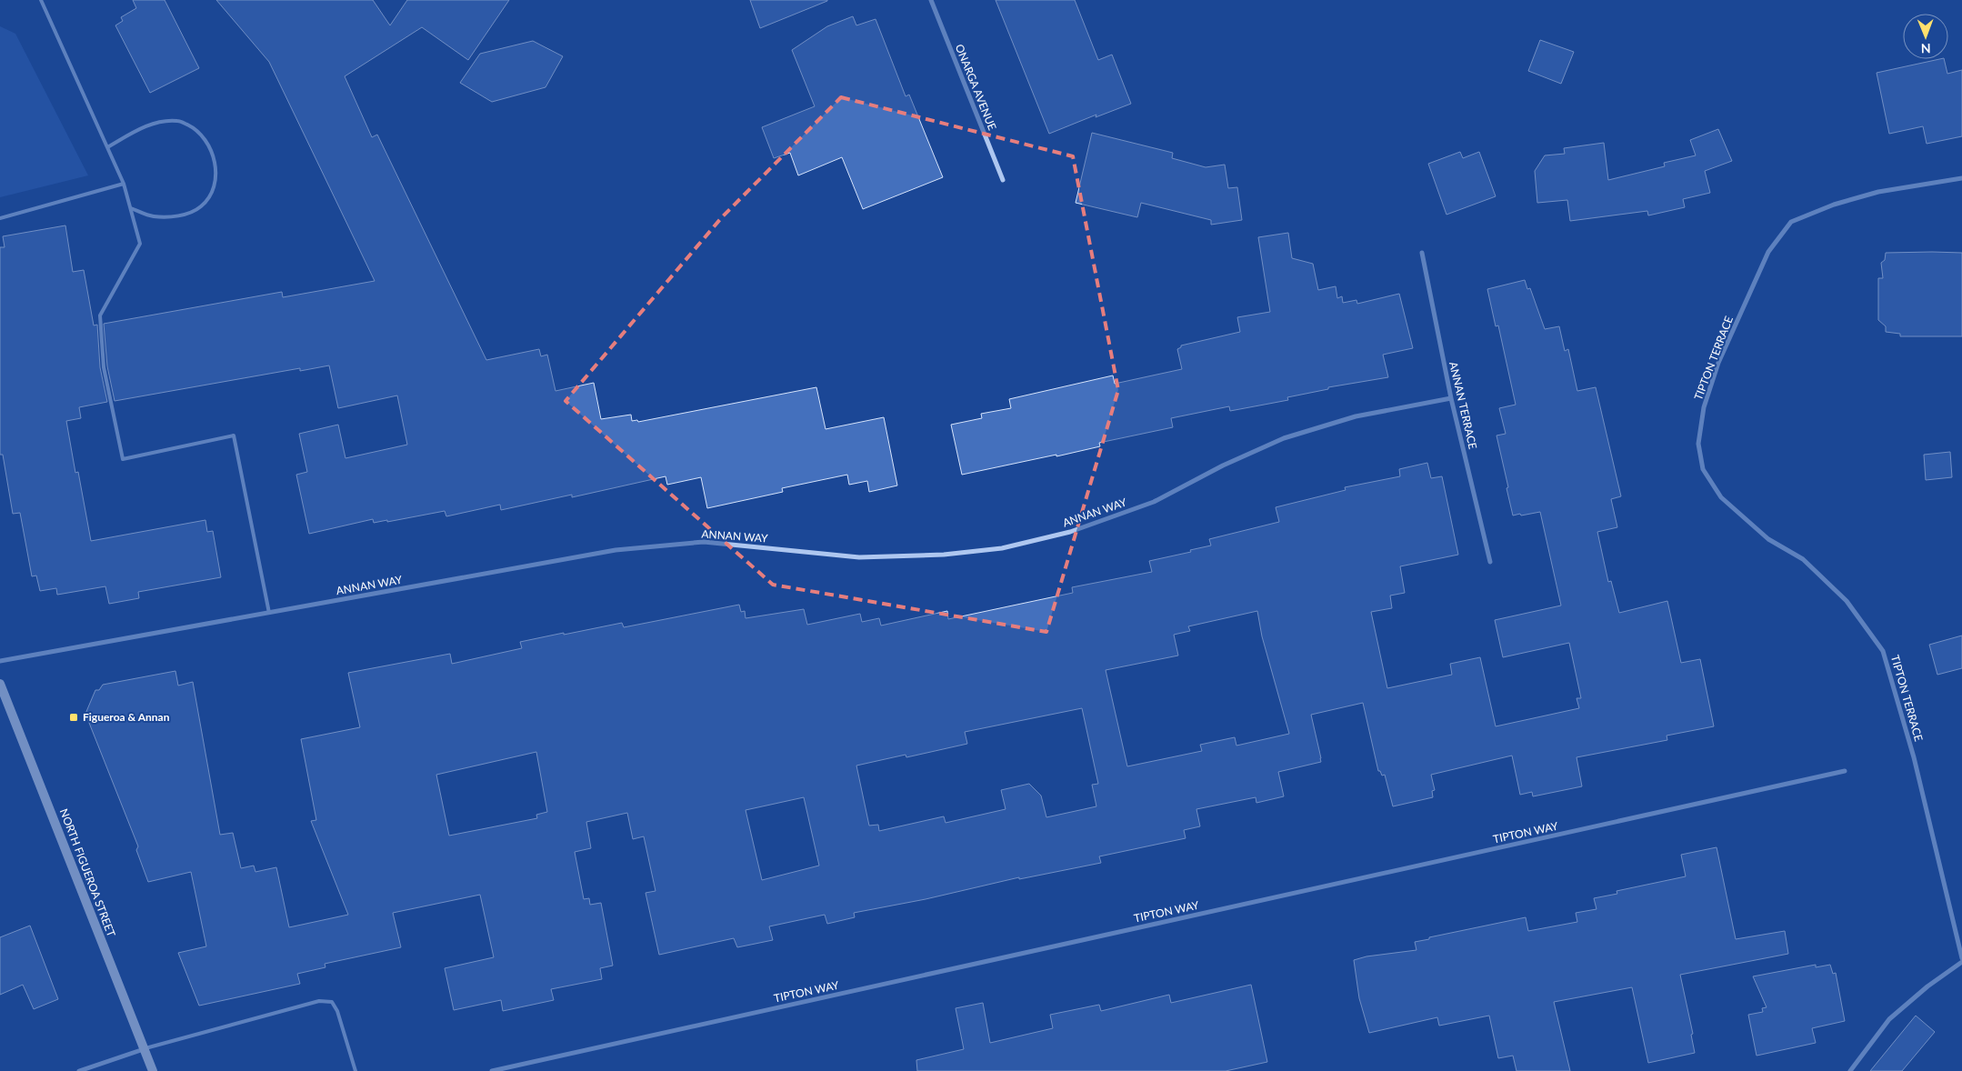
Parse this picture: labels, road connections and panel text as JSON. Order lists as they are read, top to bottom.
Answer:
{
  "streets": {
    "main road": ["NORTH FIGUEROA STREET"],
    "street": [
      "ONARGA AVENUE",
      "TIPTON TERRACE",
      "ANNAN TERRACE",
      "ANNAN WAY",
      "TIPTON WAY"
    ]
  },
  "crossings": [
    ["ANNAN TERRACE", "ANNAN WAY"]
  ],
  "places": {
    "transit": ["Figueroa & Annan"]
  },
  "north": "bottom"
}
